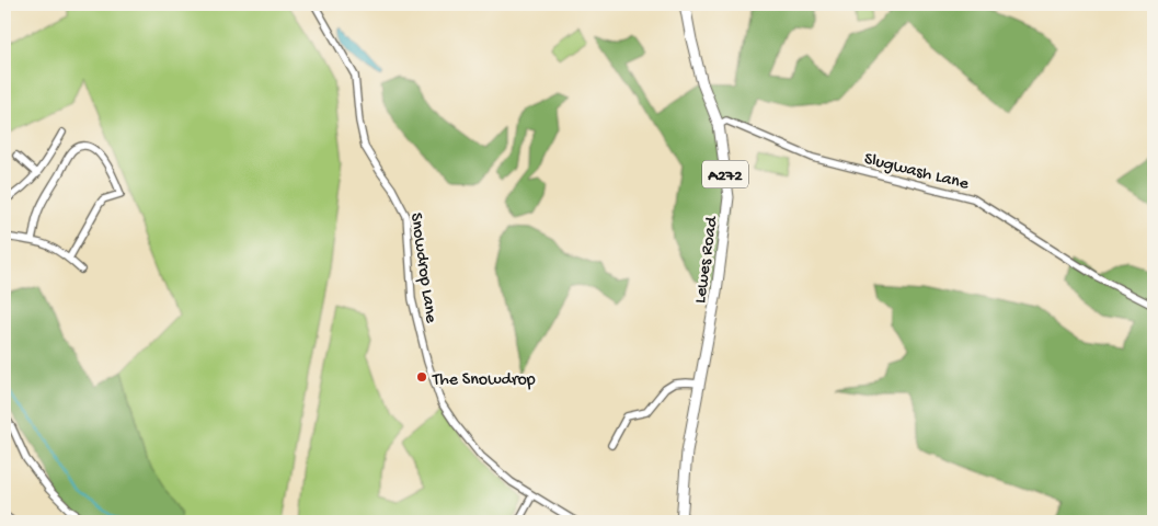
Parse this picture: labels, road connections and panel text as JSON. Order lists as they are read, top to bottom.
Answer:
{
  "streets": {
    "highway": ["A272", "Lewes Road"],
    "street": ["Slugwash Lane", "Snowdrop Lane"]
  },
  "crossings": [
    ["Slugwash Lane", "Lewes Road"]
  ],
  "places": ["The Snowdrop"]
}
